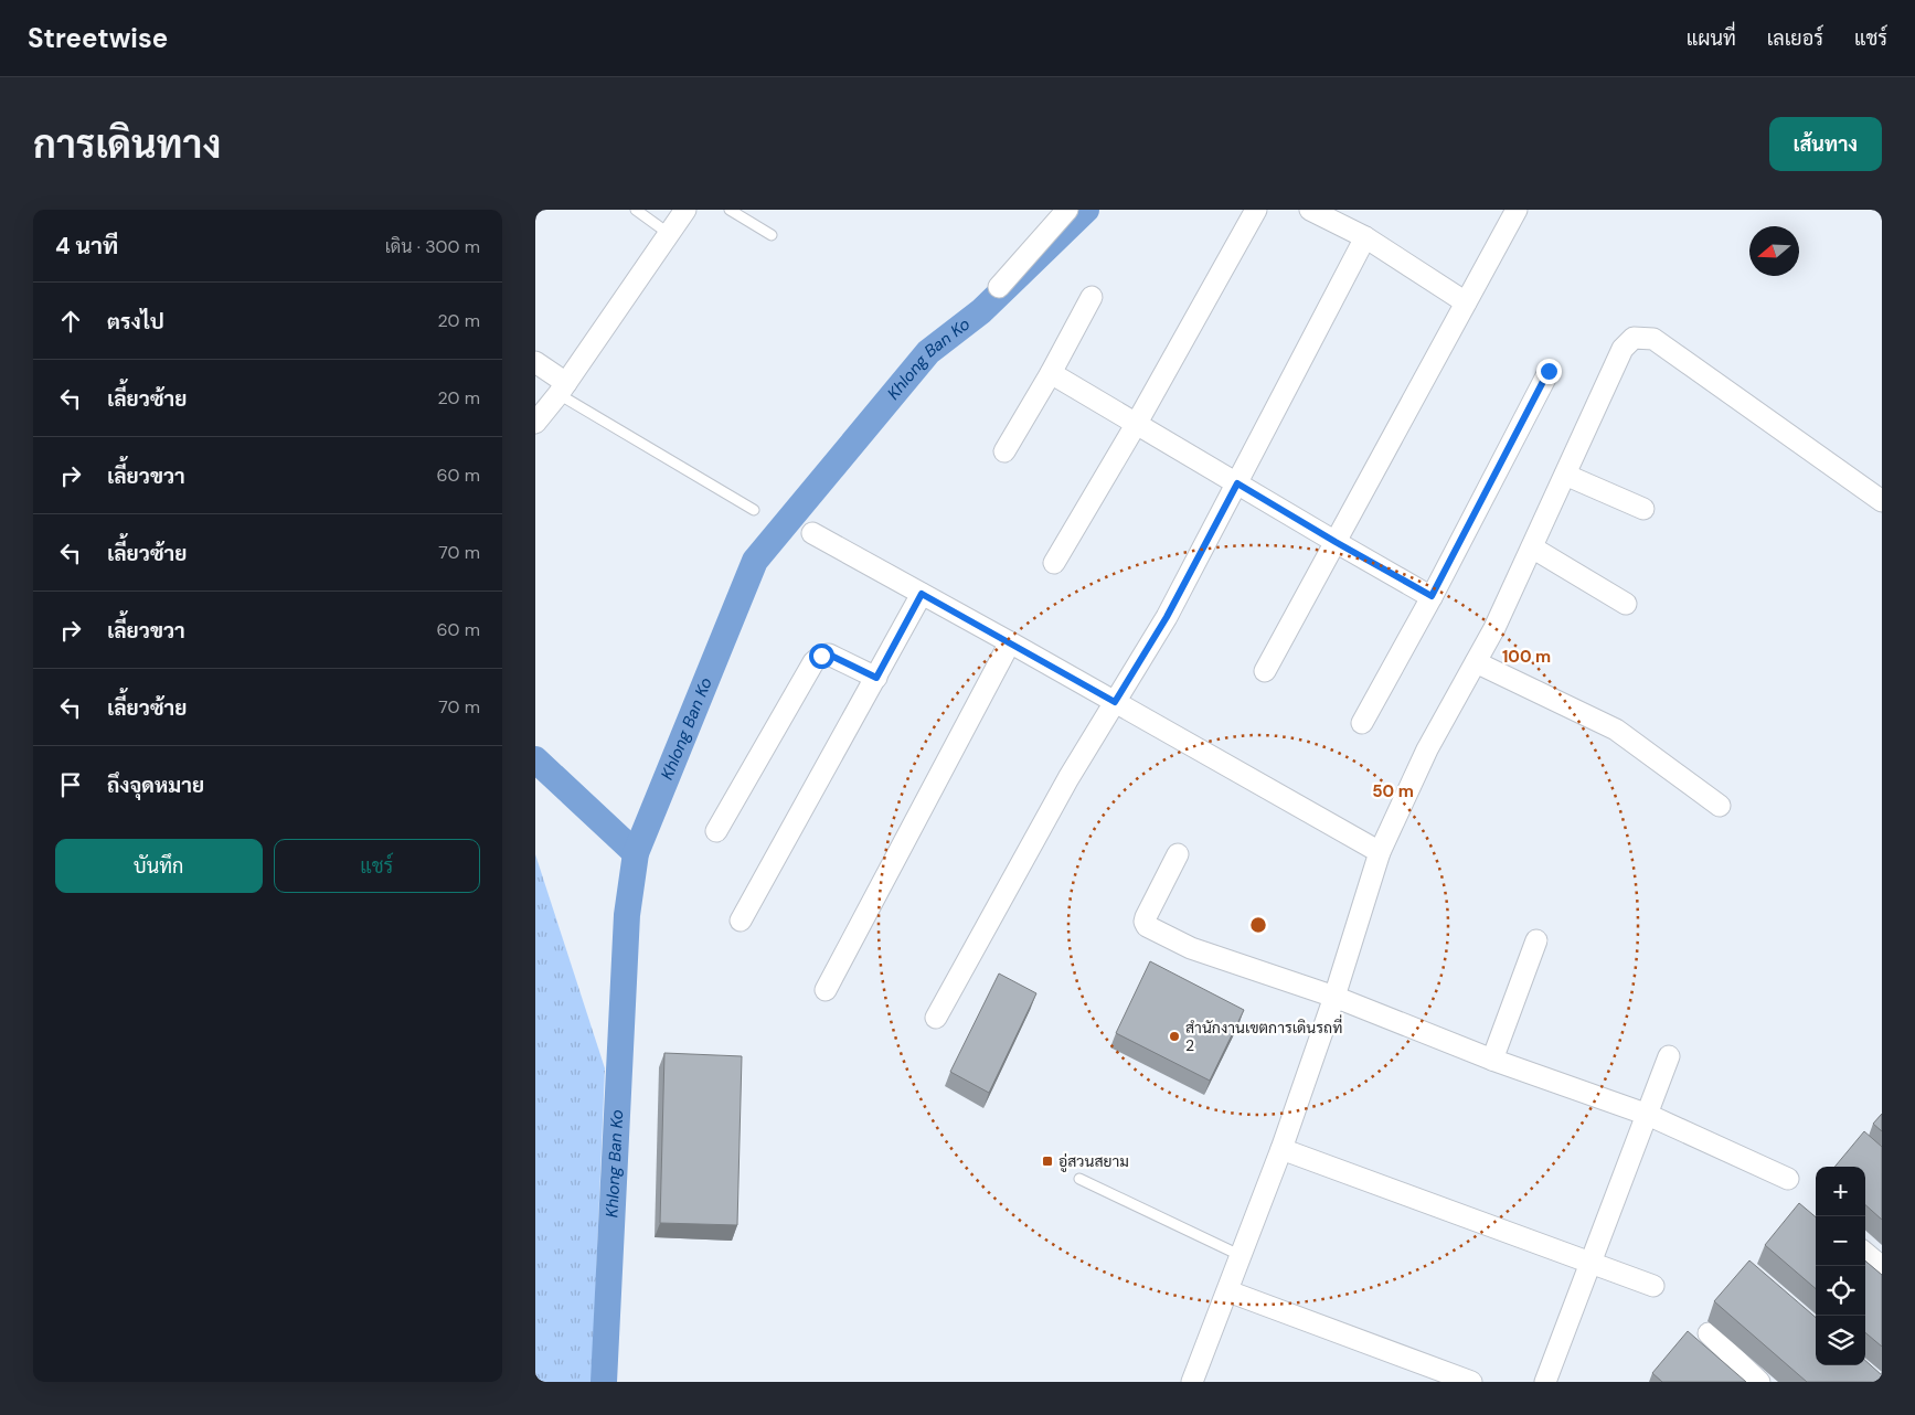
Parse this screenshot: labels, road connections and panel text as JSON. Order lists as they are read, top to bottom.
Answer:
{
  "water": ["Khlong Ban Ko"],
  "places": {
    "other": ["สำนักงานเขตการเดินรถที่ 2"],
    "transit": ["อู่สวนสยาม"]
  },
  "north": "left",
  "page": {
    "header": "Streetwise",
    "nav": ["แผนที่", "เลเยอร์", "แชร์"],
    "title": "การเดินทาง",
    "buttons": [
      "เส้นทาง",
      ["บันทึก", "แชร์"]
    ],
    "heading": ["4 นาที", "เดิน · 300 m"],
    "list": [
      ["ตรงไป", "20 m"],
      ["เลี้ยวซ้าย", "20 m"],
      ["เลี้ยวขวา", "60 m"],
      ["เลี้ยวซ้าย", "70 m"],
      ["เลี้ยวขวา", "60 m"],
      ["เลี้ยวซ้าย", "70 m"],
      "ถึงจุดหมาย"
    ],
    "map_buttons": ["+", "−"]
  },
  "rings": ["100 m", "50 m"]
}
